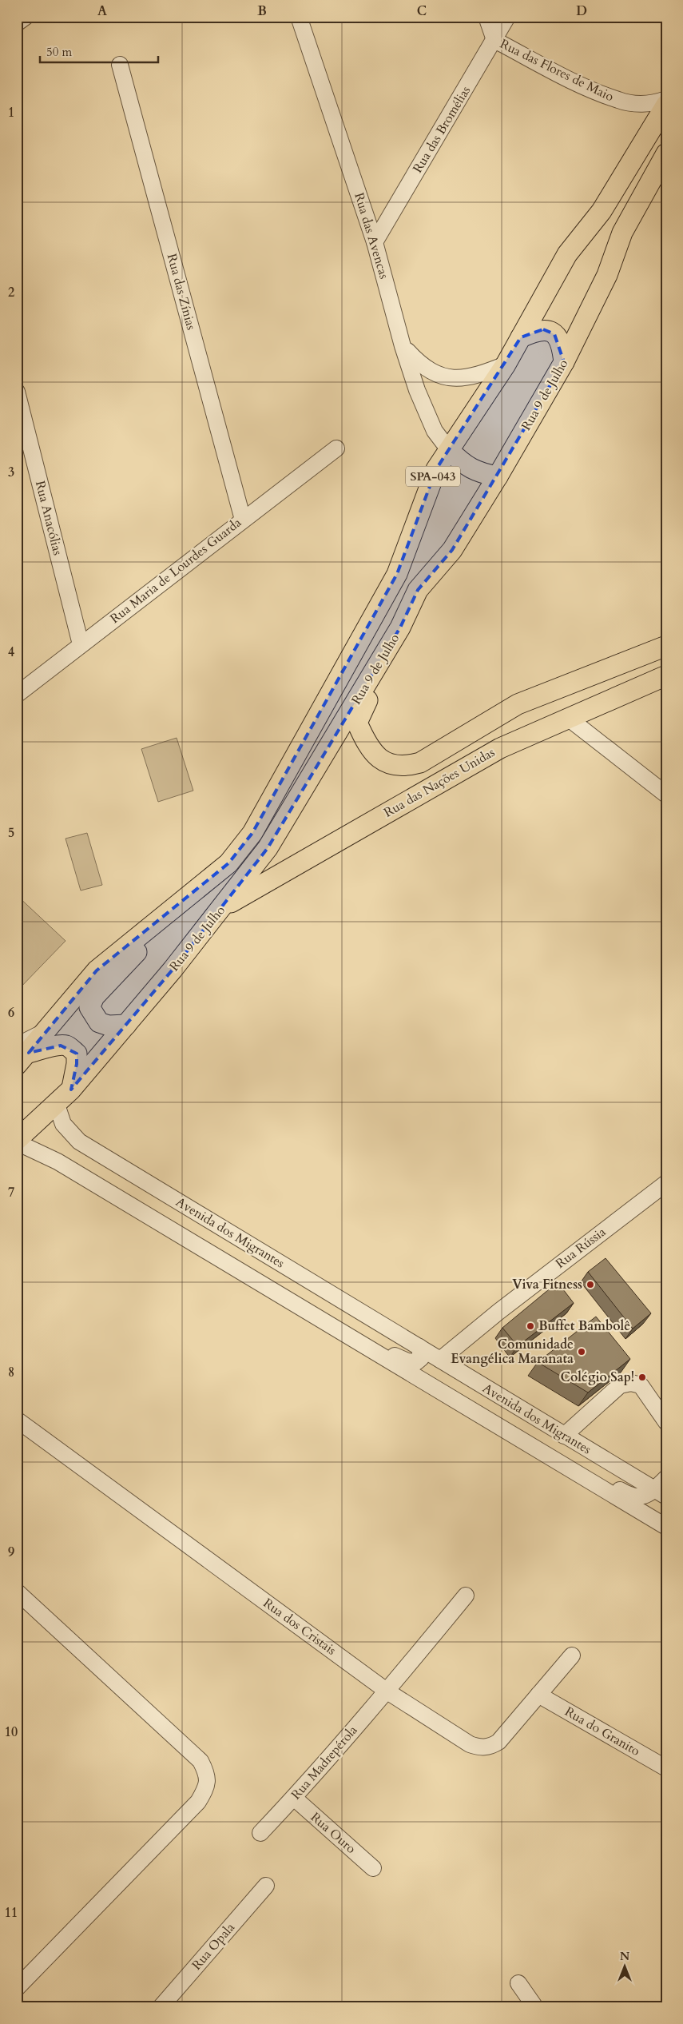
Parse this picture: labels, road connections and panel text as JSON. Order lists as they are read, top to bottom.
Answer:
{
  "streets": {
    "main road": ["Rua 9 de Julho", "SPA-043", "Rua das Nações Unidas"],
    "street": [
      "Rua das Flores de Maio",
      "Rua das Bromélias",
      "Rua das Avencas",
      "Rua das Zínias",
      "Rua Anacólias",
      "Rua Maria de Lourdes Guarda",
      "Avenida dos Migrantes",
      "Rua Rússia",
      "Rua dos Cristais",
      "Rua do Granito",
      "Rua Madrepérola",
      "Rua Ouro",
      "Rua Opala"
    ]
  },
  "crossings": [
    ["Rua das Flores de Maio", "Rua das Bromélias"],
    ["Rua das Bromélias", "Rua das Avencas"],
    ["Rua das Avencas", "Rua 9 de Julho"],
    ["Rua das Zínias", "Rua Maria de Lourdes Guarda"],
    ["Rua 9 de Julho", "Rua das Nações Unidas"],
    ["Rua 9 de Julho", "Avenida dos Migrantes"],
    ["Rua Anacólias", "Rua Maria de Lourdes Guarda"],
    ["Avenida dos Migrantes", "Rua Rússia"],
    ["Rua dos Cristais", "Rua do Granito"],
    ["Rua dos Cristais", "Rua Madrepérola"],
    ["Rua Madrepérola", "Rua Ouro"]
  ],
  "places": [
    "Viva Fitness",
    "Buffet Bambolê",
    "Comunidade Evangélica Maranata",
    "Colégio Sap!"
  ],
  "scale_bar": "50 m",
  "north": "top",
  "grid": {
    "columns": [
      "A",
      "B",
      "C",
      "D"
    ],
    "rows": [
      "1",
      "2",
      "3",
      "4",
      "5",
      "6",
      "7",
      "8",
      "9",
      "10",
      "11"
    ]
  }
}
